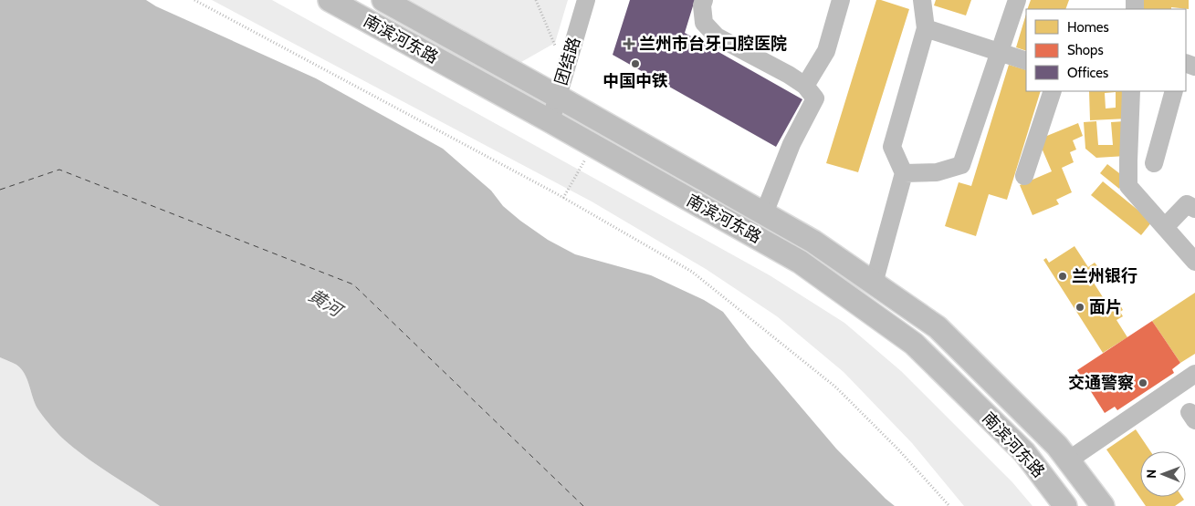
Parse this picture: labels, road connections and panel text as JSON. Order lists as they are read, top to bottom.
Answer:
{
  "streets": {
    "main road": ["南滨河东路"],
    "street": ["团结路"]
  },
  "crossings": [
    ["南滨河东路", "团结路"]
  ],
  "water": ["黄河"],
  "places": {
    "health": ["兰州市台牙口腔医院"],
    "other": [
      "中国中铁",
      "兰州银行",
      "面片",
      "交通警察"
    ]
  },
  "legend": ["Homes", "Shops", "Offices"],
  "north": "left"
}
